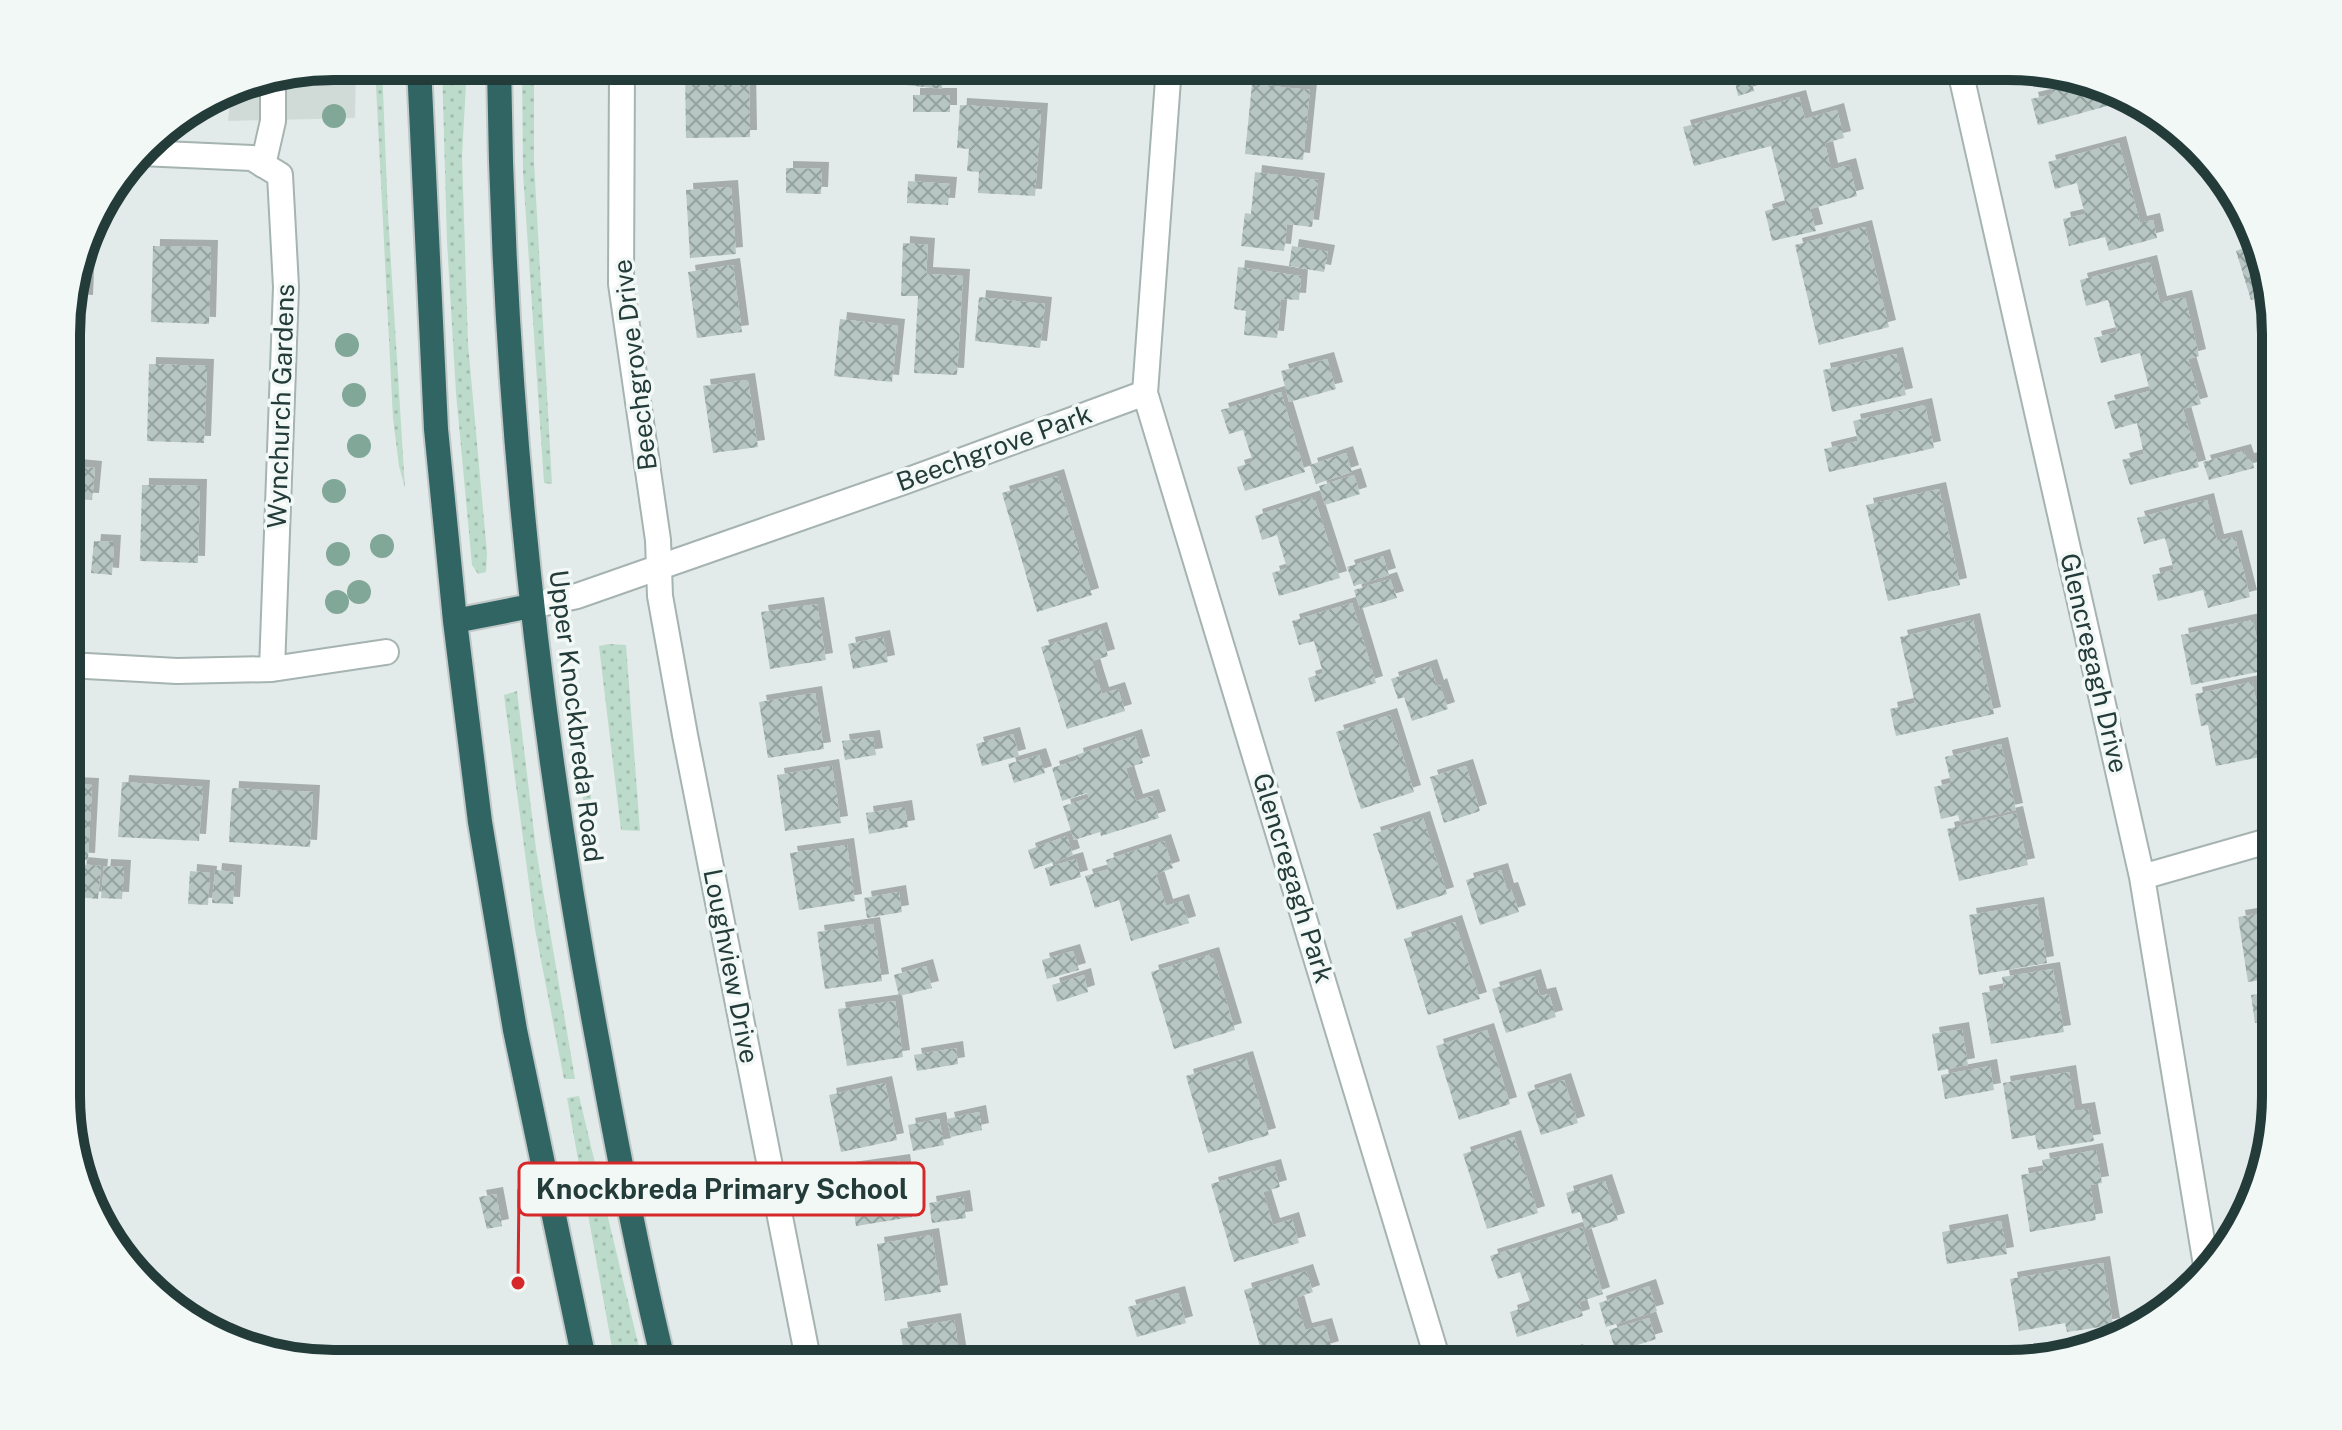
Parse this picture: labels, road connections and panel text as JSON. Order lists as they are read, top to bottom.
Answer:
{
  "streets": {
    "highway": ["Upper Knockbreda Road"],
    "street": [
      "Beechgrove Drive",
      "Wynchurch Gardens",
      "Beechgrove Park",
      "Glencregagh Drive",
      "Glencregagh Park",
      "Loughview Drive"
    ]
  },
  "crossings": [
    ["Beechgrove Drive", "Beechgrove Park"],
    ["Beechgrove Drive", "Loughview Drive"],
    ["Beechgrove Park", "Upper Knockbreda Road"],
    ["Beechgrove Park", "Glencregagh Park"],
    ["Beechgrove Park", "Loughview Drive"]
  ],
  "places": ["Knockbreda Primary School"]
}
